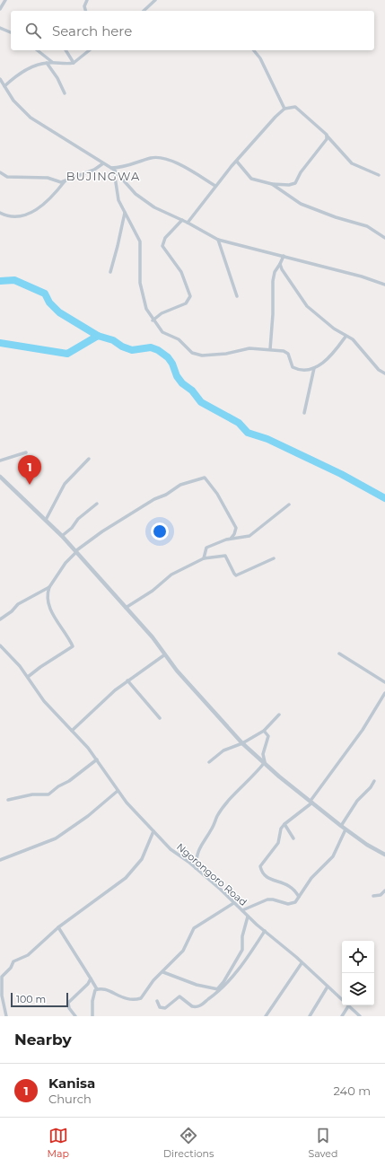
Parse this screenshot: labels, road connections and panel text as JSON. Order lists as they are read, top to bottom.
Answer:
{
  "streets": {
    "street": ["Ngorongoro Road"]
  },
  "districts": ["BUJINGWA"],
  "scale_bar": "100 m",
  "page": {
    "search": "Search here",
    "pins": "1",
    "scale": "100 m",
    "heading": "Nearby",
    "list": [
      {
        "mark": "1",
        "name": "Kanisa",
        "note": "Church",
        "value": "240 m"
      }
    ],
    "nav": ["Map", "Directions", "Saved"]
  }
}
